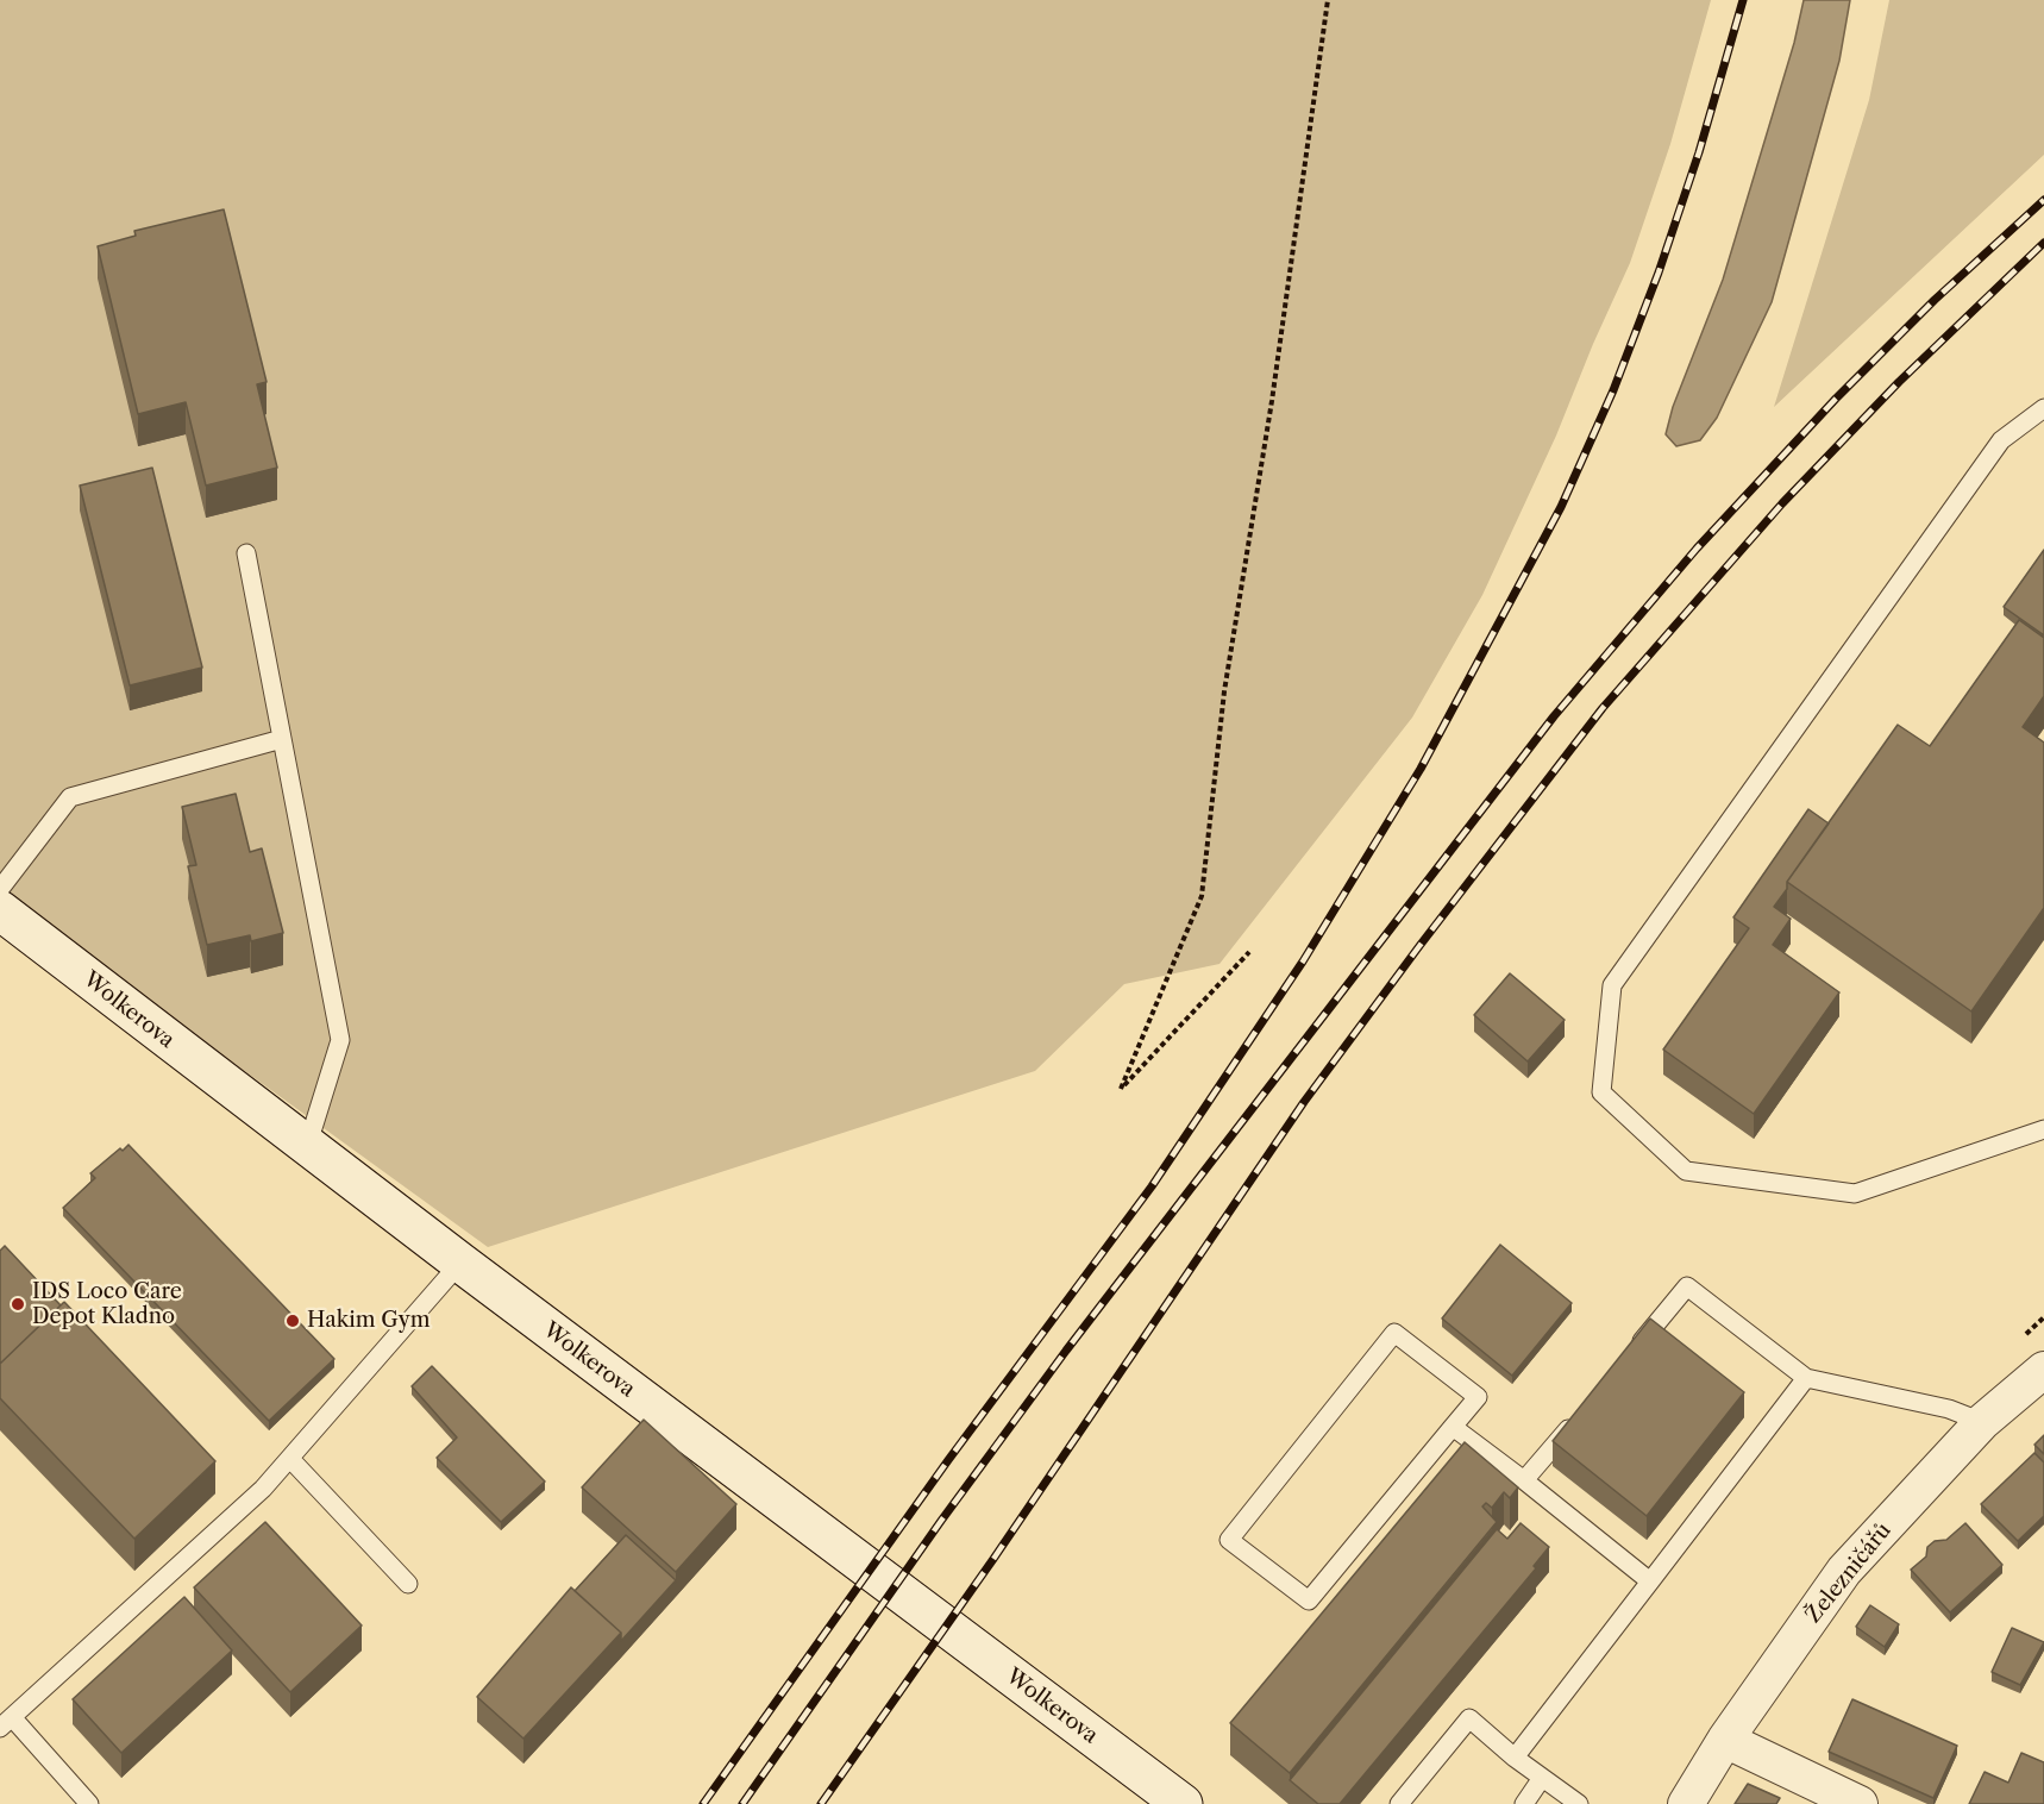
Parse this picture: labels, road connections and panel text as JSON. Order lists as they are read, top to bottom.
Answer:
{
  "streets": {
    "main road": ["Wolkerova"],
    "street": ["Železničářů"]
  },
  "places": ["IDS Loco Care Depot Kladno", "Hakim Gym"]
}
